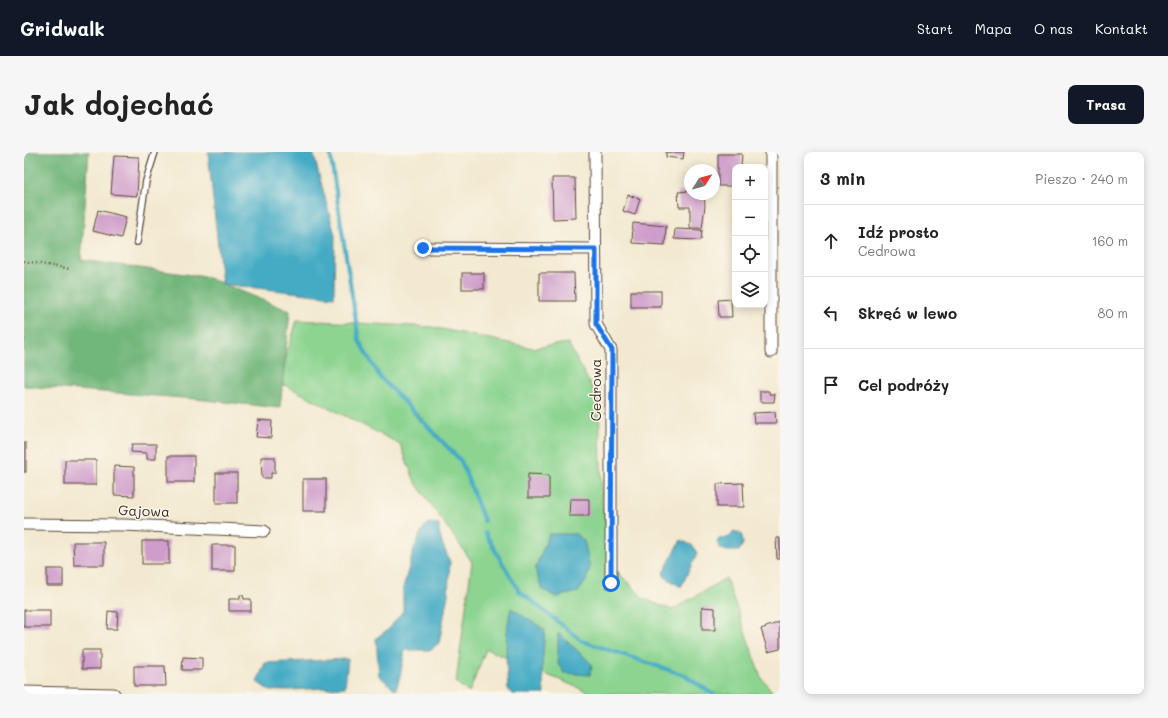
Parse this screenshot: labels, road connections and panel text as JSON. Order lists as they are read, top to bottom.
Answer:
{
  "streets": {
    "street": ["Cedrowa", "Gajowa"]
  },
  "north": "top right",
  "page": {
    "header": "Gridwalk",
    "nav": [
      "Start",
      "Mapa",
      "O nas",
      "Kontakt"
    ],
    "buttons": "Trasa",
    "title": "Jak dojechać",
    "heading": ["3 min", "Pieszo · 240 m"],
    "map_buttons": ["+", "−"],
    "list": [
      ["Idź prosto", "Cedrowa", "160 m"],
      ["Skręć w lewo", "80 m"],
      "Cel podróży"
    ]
  }
}
